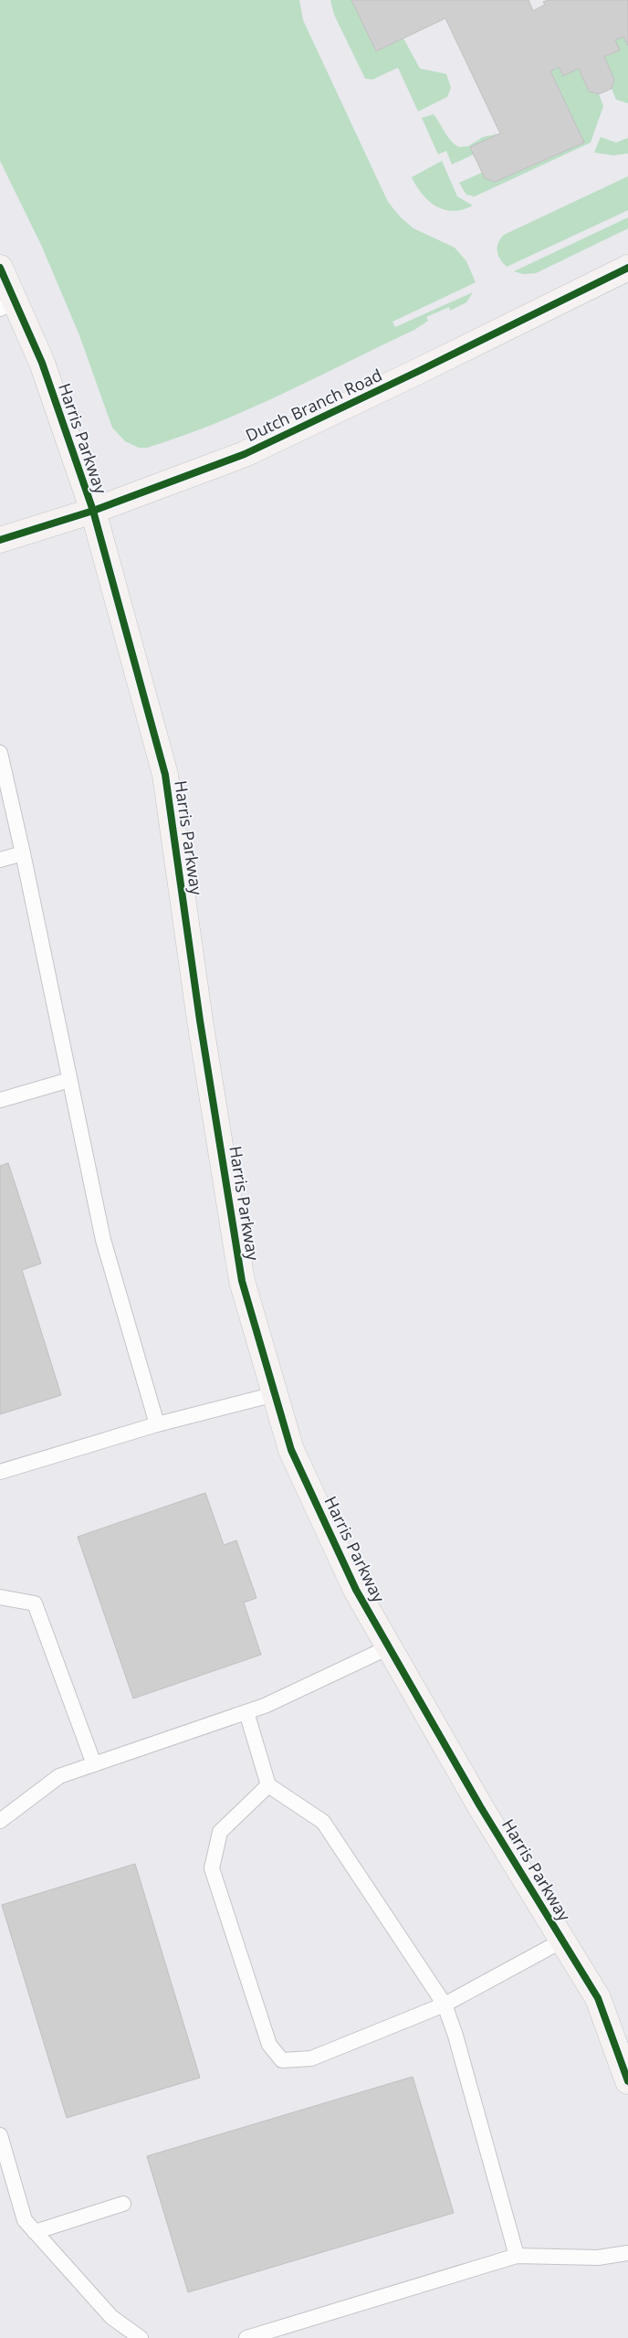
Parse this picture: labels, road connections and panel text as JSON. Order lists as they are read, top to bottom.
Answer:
{
  "streets": {
    "street": ["Dutch Branch Road", "Harris Parkway"]
  },
  "crossings": [
    ["Dutch Branch Road", "Harris Parkway"]
  ]
}
